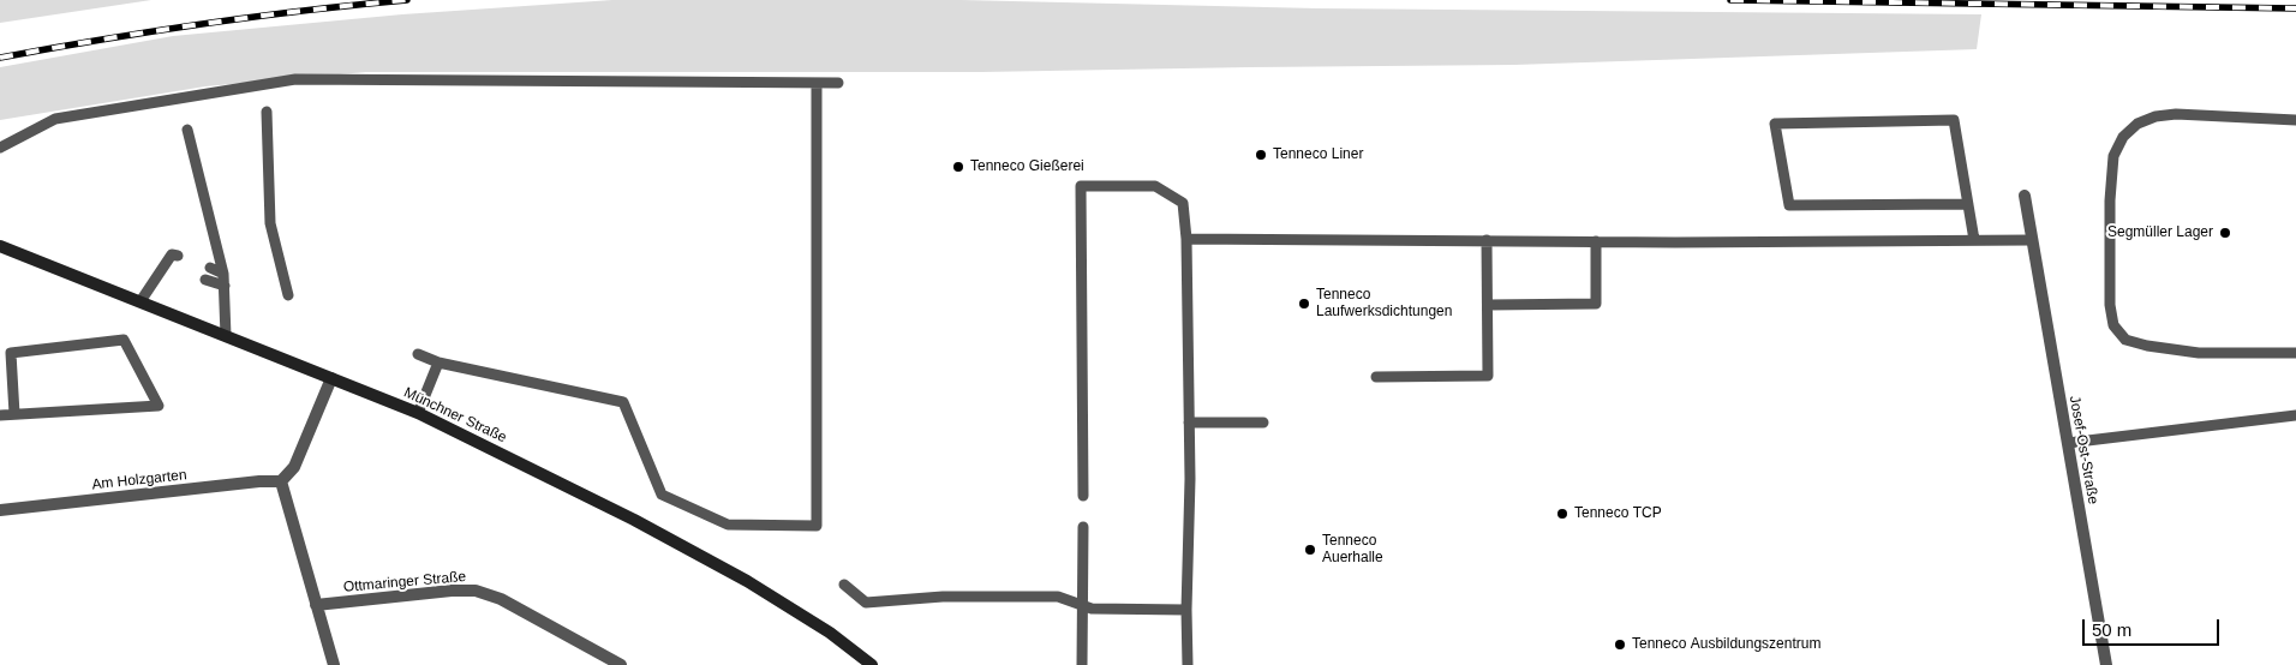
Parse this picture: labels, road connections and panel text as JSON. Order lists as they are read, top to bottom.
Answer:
{
  "streets": {
    "main road": ["Münchner Straße"],
    "street": ["Josef-Ost-Straße", "Am Holzgarten", "Ottmaringer Straße"]
  },
  "places": [
    "Tenneco Liner",
    "Tenneco Gießerei",
    "Segmüller Lager",
    "Tenneco Laufwerksdichtungen",
    "Tenneco TCP",
    "Tenneco Auerhalle",
    "Tenneco Ausbildungszentrum"
  ],
  "scale_bar": "50 m"
}
